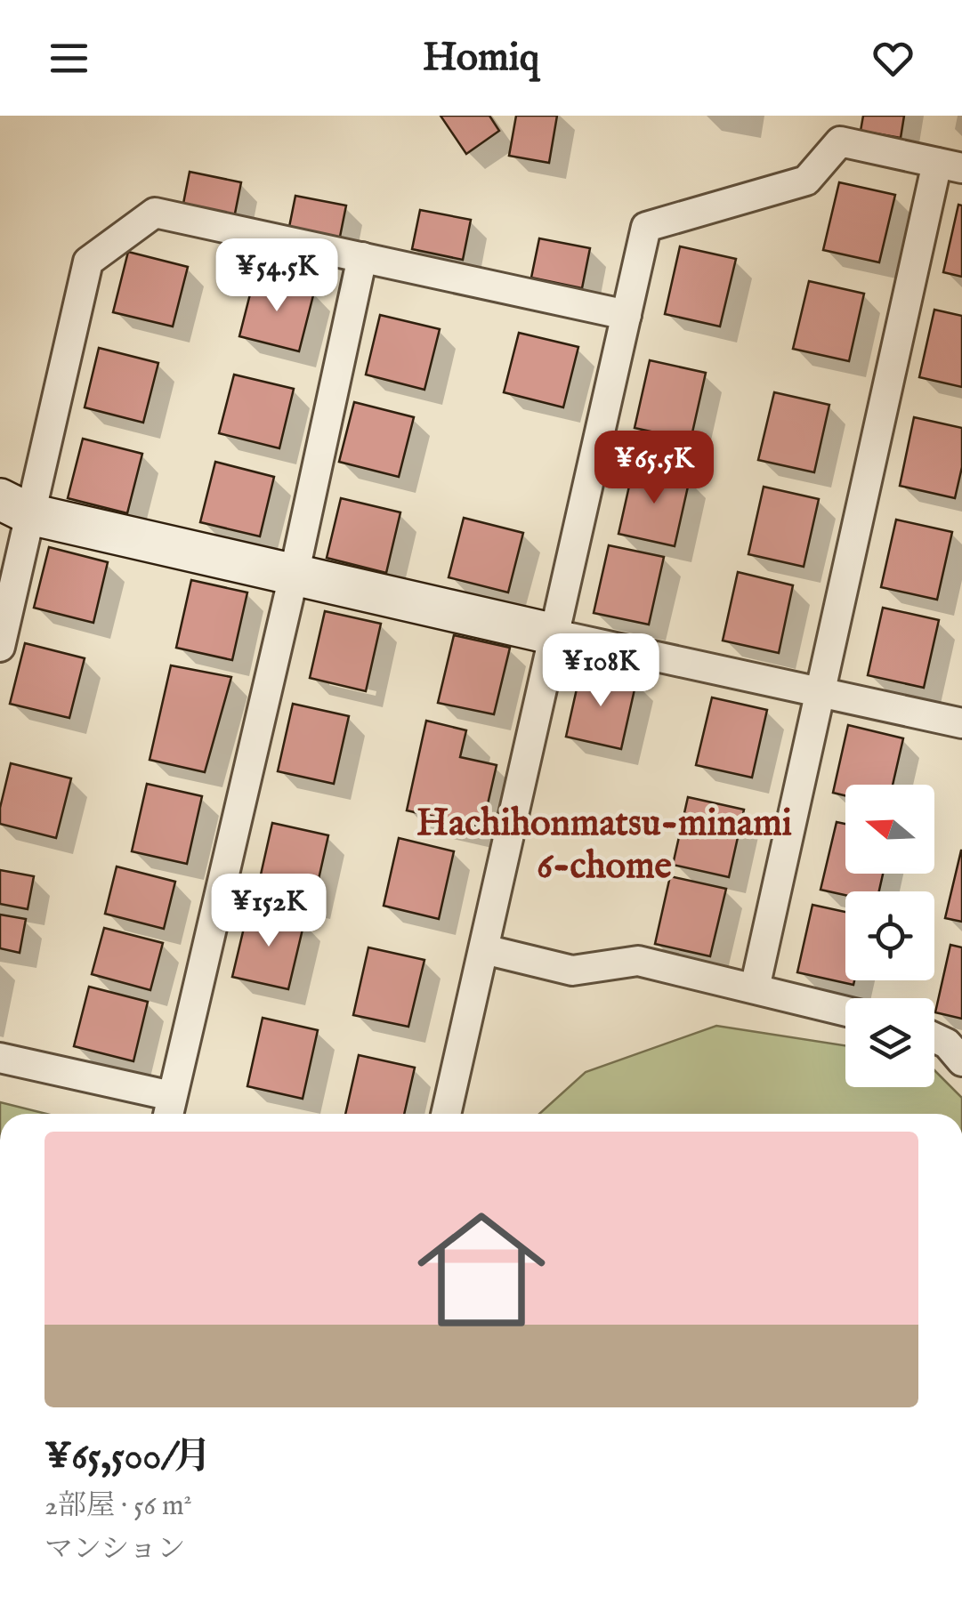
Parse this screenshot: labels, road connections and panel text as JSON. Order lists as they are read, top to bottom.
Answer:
{
  "districts": ["Hachihonmatsu-minami 6-chome"],
  "north": "left",
  "page": {
    "header": "Homiq",
    "price": [
      "¥54.5K",
      "¥65.5K",
      "¥108K",
      "¥152K"
    ],
    "list": [
      {
        "name": "¥65,500/月",
        "note": "2部屋 · 56 m² · マンション"
      }
    ]
  }
}
